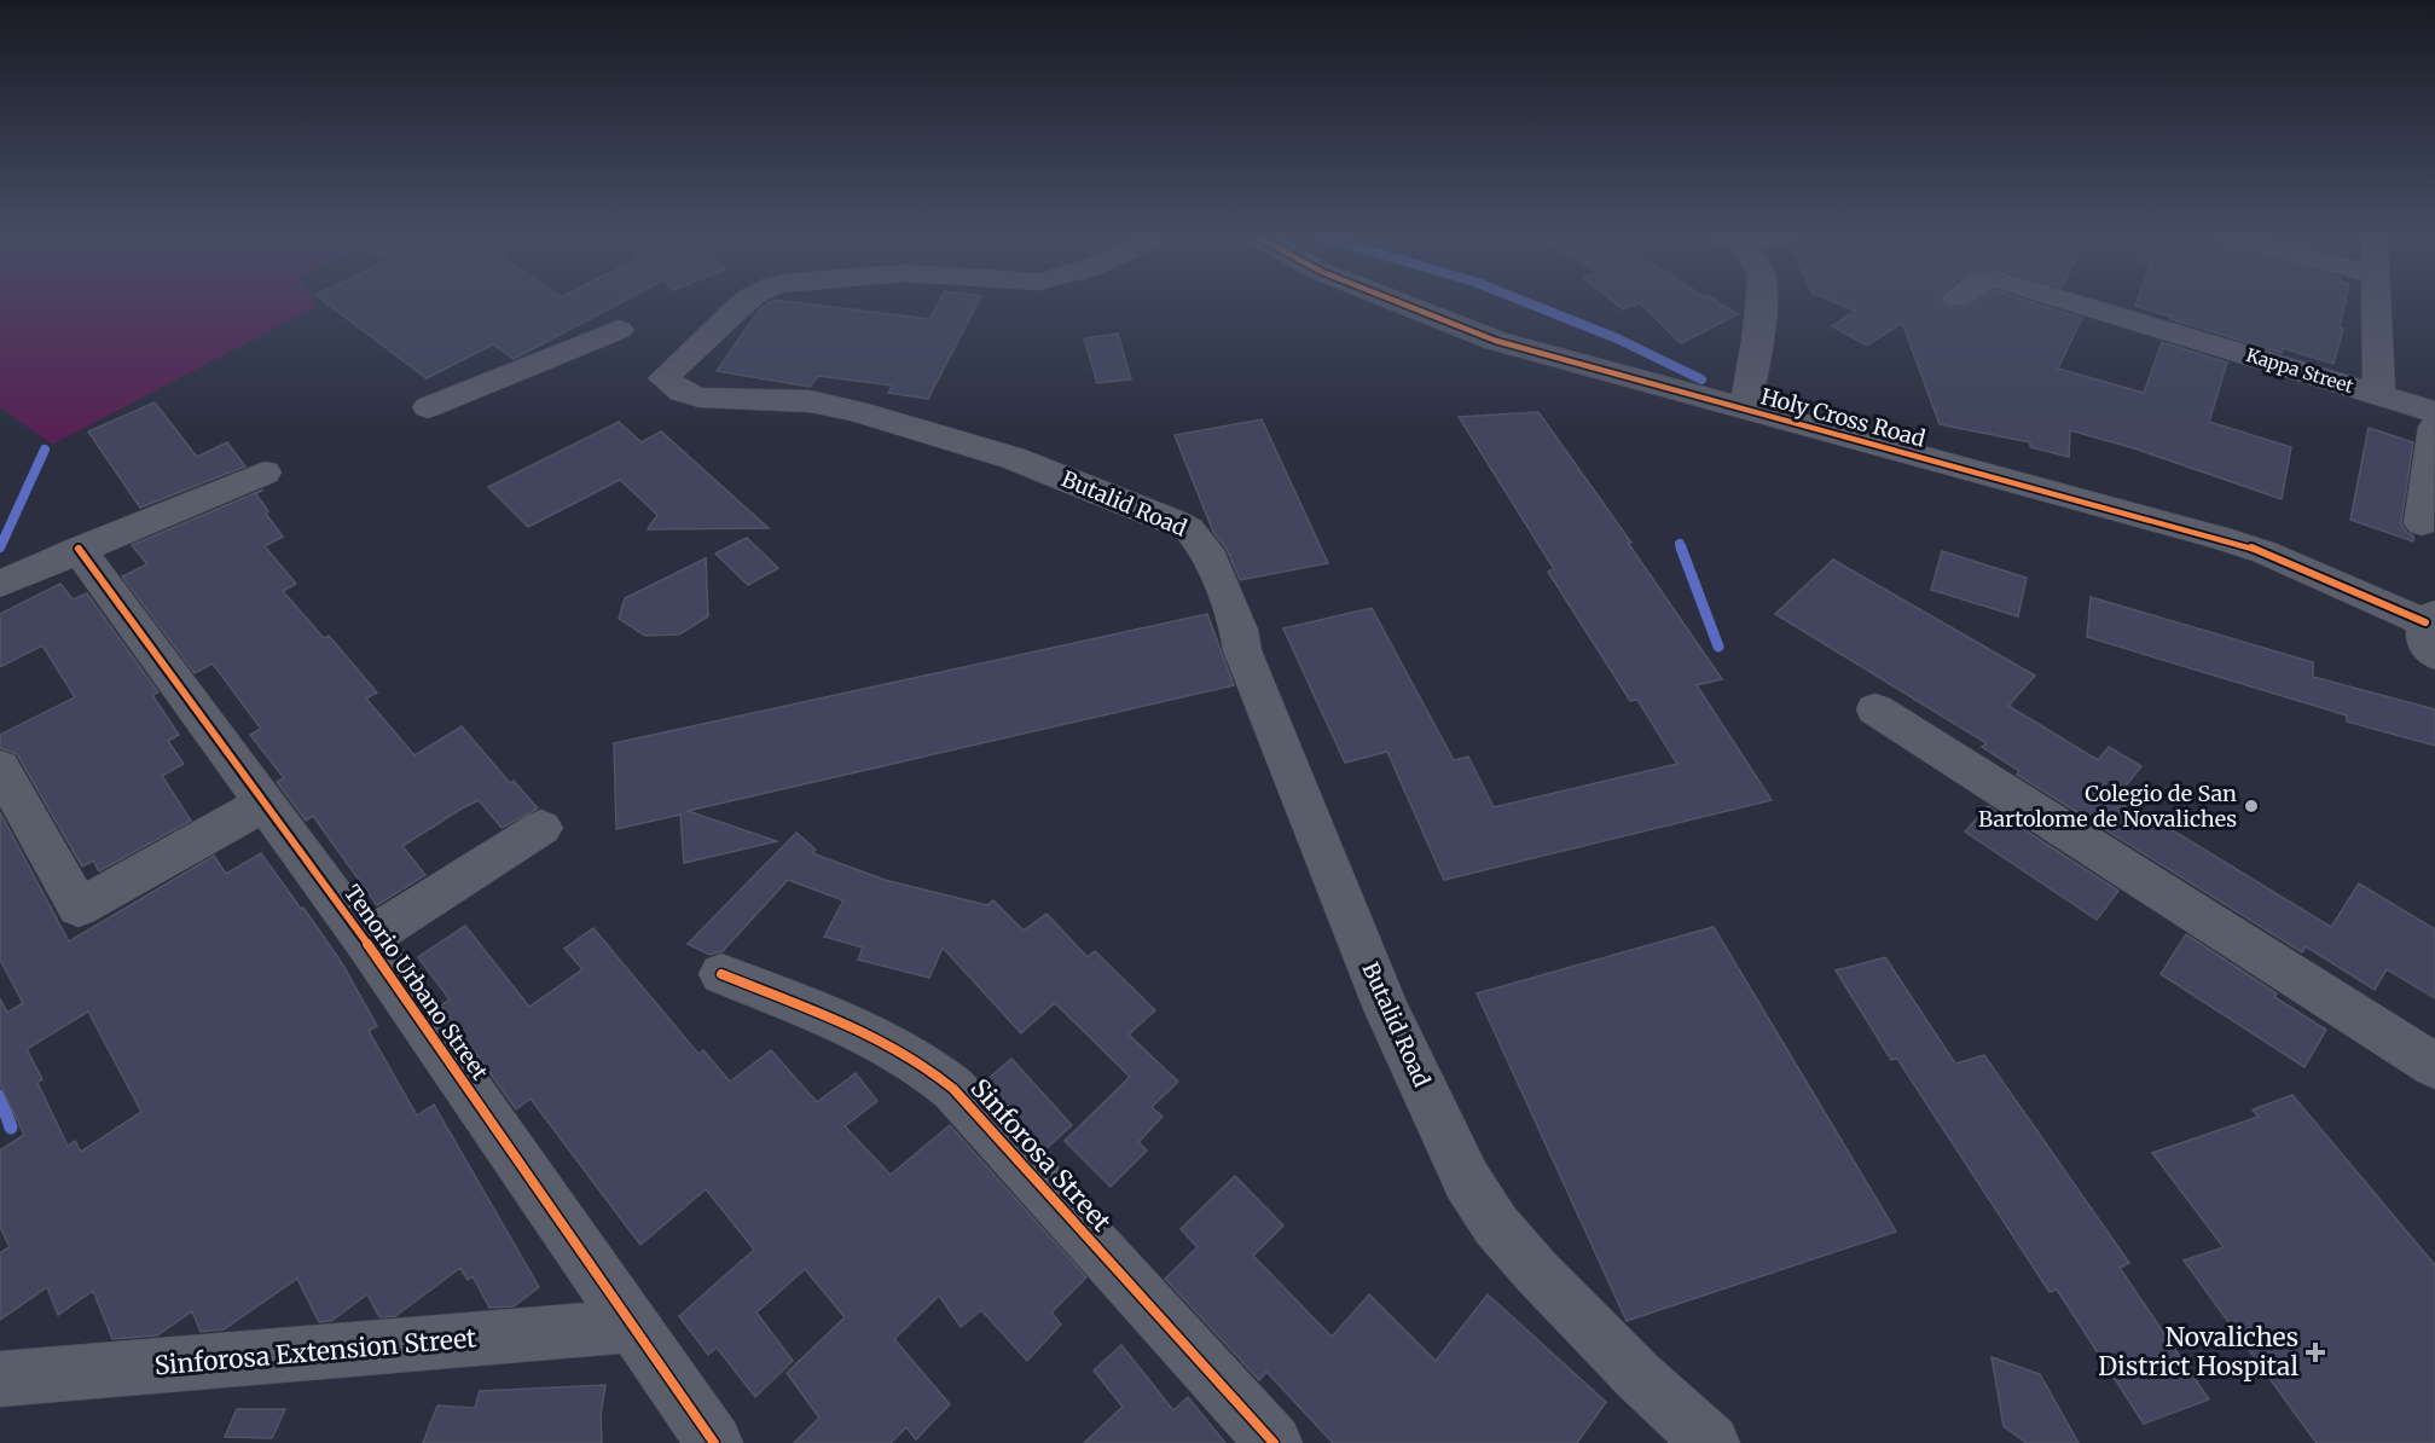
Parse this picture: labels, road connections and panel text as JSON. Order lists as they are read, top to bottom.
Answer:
{
  "streets": {
    "street": [
      "Kappa Street",
      "Holy Cross Road",
      "Butalid Road",
      "Tenorio Urbano Street",
      "Sinforosa Street",
      "Sinforosa Extension Street"
    ]
  },
  "crossings": [
    ["Tenorio Urbano Street", "Sinforosa Extension Street"]
  ],
  "places": {
    "other": ["Colegio de San Bartolome de Novaliches"],
    "health": ["Novaliches District Hospital"]
  }
}
